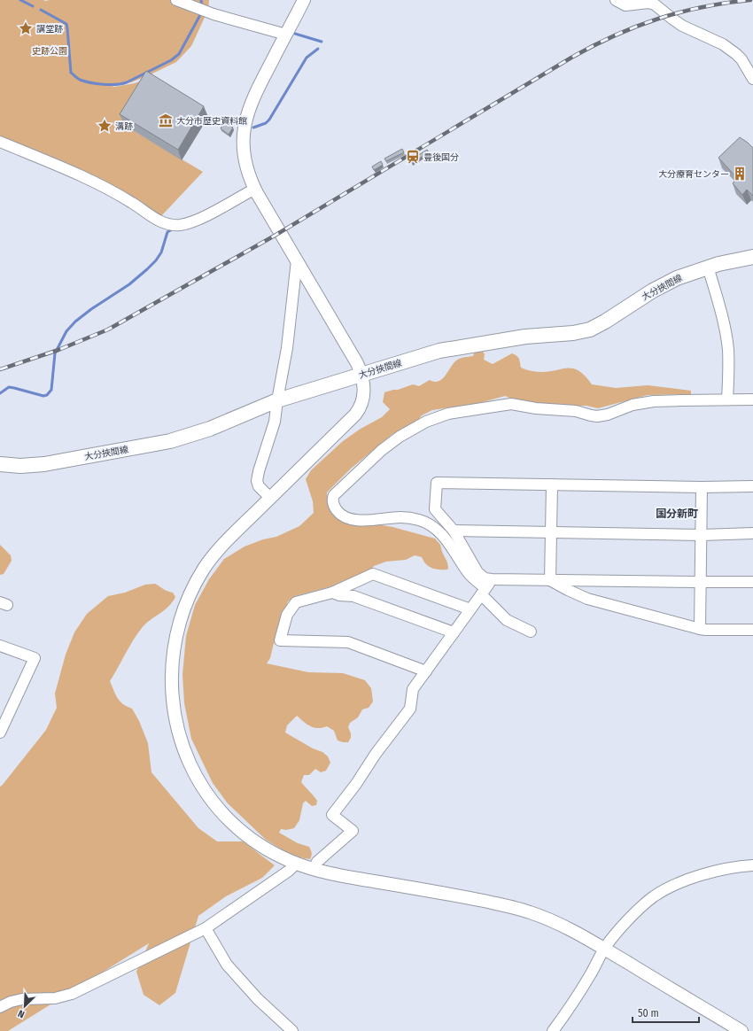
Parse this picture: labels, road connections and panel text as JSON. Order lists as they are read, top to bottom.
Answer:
{
  "streets": {
    "main road": ["大分挾間線"]
  },
  "districts": ["国分新町"],
  "parks": ["史跡公園"],
  "places": {
    "place": ["講堂跡", "溝跡"],
    "museum": ["大分市歴史資料館"],
    "station": ["豊後国分"],
    "building": ["大分療育センター"]
  },
  "scale_bar": "50 m",
  "north": "bottom left"
}
